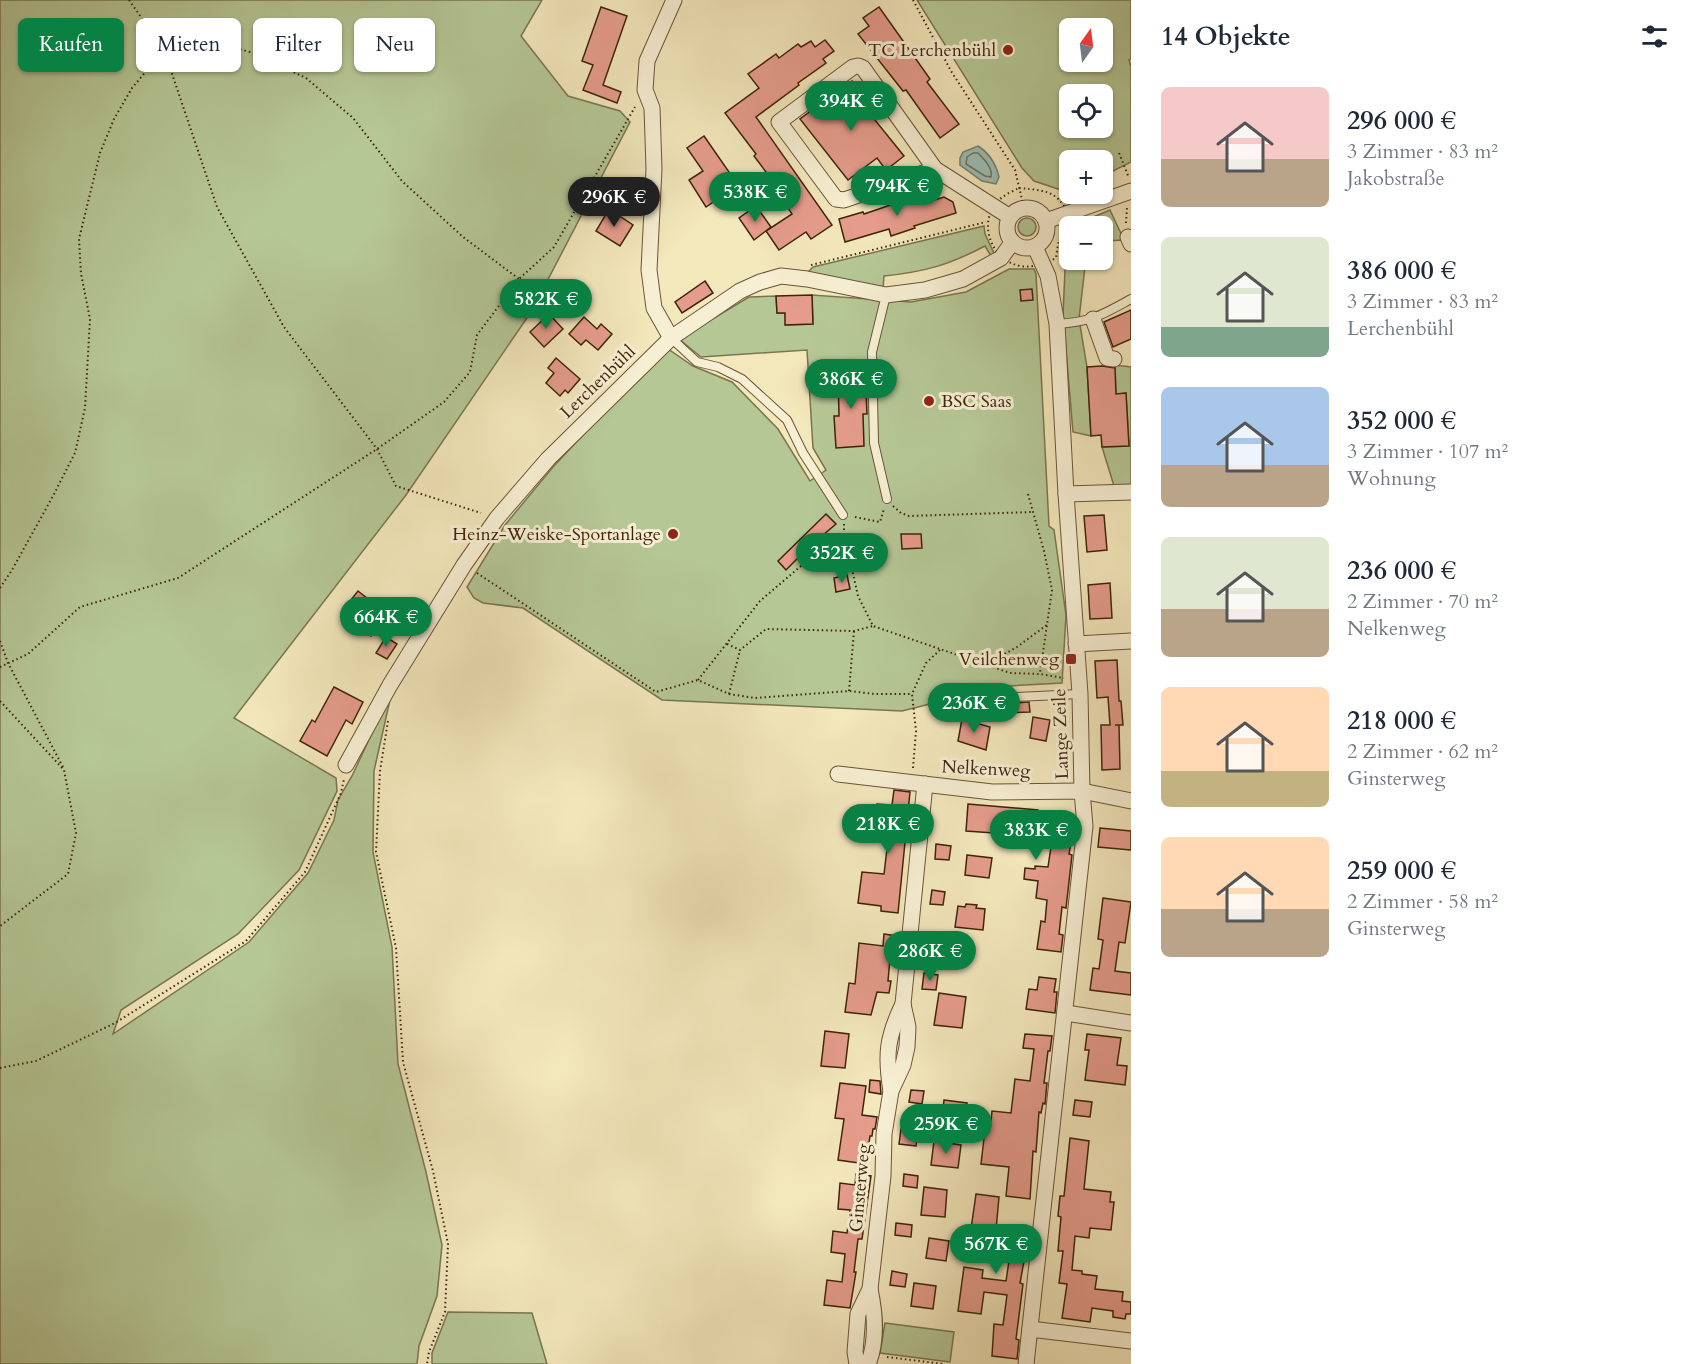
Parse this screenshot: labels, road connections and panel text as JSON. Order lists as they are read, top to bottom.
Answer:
{
  "streets": {
    "street": [
      "Lerchenbühl",
      "Lange Zeile",
      "Nelkenweg",
      "Ginsterweg"
    ]
  },
  "crossings": [
    ["Lerchenbühl", "Lange Zeile"],
    ["Lange Zeile", "Nelkenweg"],
    ["Nelkenweg", "Ginsterweg"]
  ],
  "places": {
    "other": ["TC Lerchenbühl", "BSC Saas", "Heinz-Weiske-Sportanlage"],
    "transit": ["Veilchenweg"]
  },
  "north": "top",
  "page": {
    "heading": "14 Objekte",
    "map_buttons": ["+", "−"],
    "chip": [
      "Kaufen",
      "Mieten",
      "Filter",
      "Neu"
    ],
    "list": [
      {
        "name": "296 000 €",
        "note": "3 Zimmer · 83 m² · Jakobstraße"
      },
      {
        "name": "386 000 €",
        "note": "3 Zimmer · 83 m² · Lerchenbühl"
      },
      {
        "name": "352 000 €",
        "note": "3 Zimmer · 107 m² · Wohnung"
      },
      {
        "name": "236 000 €",
        "note": "2 Zimmer · 70 m² · Nelkenweg"
      },
      {
        "name": "218 000 €",
        "note": "2 Zimmer · 62 m² · Ginsterweg"
      },
      {
        "name": "259 000 €",
        "note": "2 Zimmer · 58 m² · Ginsterweg"
      }
    ],
    "price": [
      "394K €",
      "794K €",
      "538K €",
      "296K €",
      "582K €",
      "386K €",
      "352K €",
      "664K €",
      "236K €",
      "218K €",
      "383K €",
      "286K €",
      "259K €",
      "567K €"
    ]
  }
}
